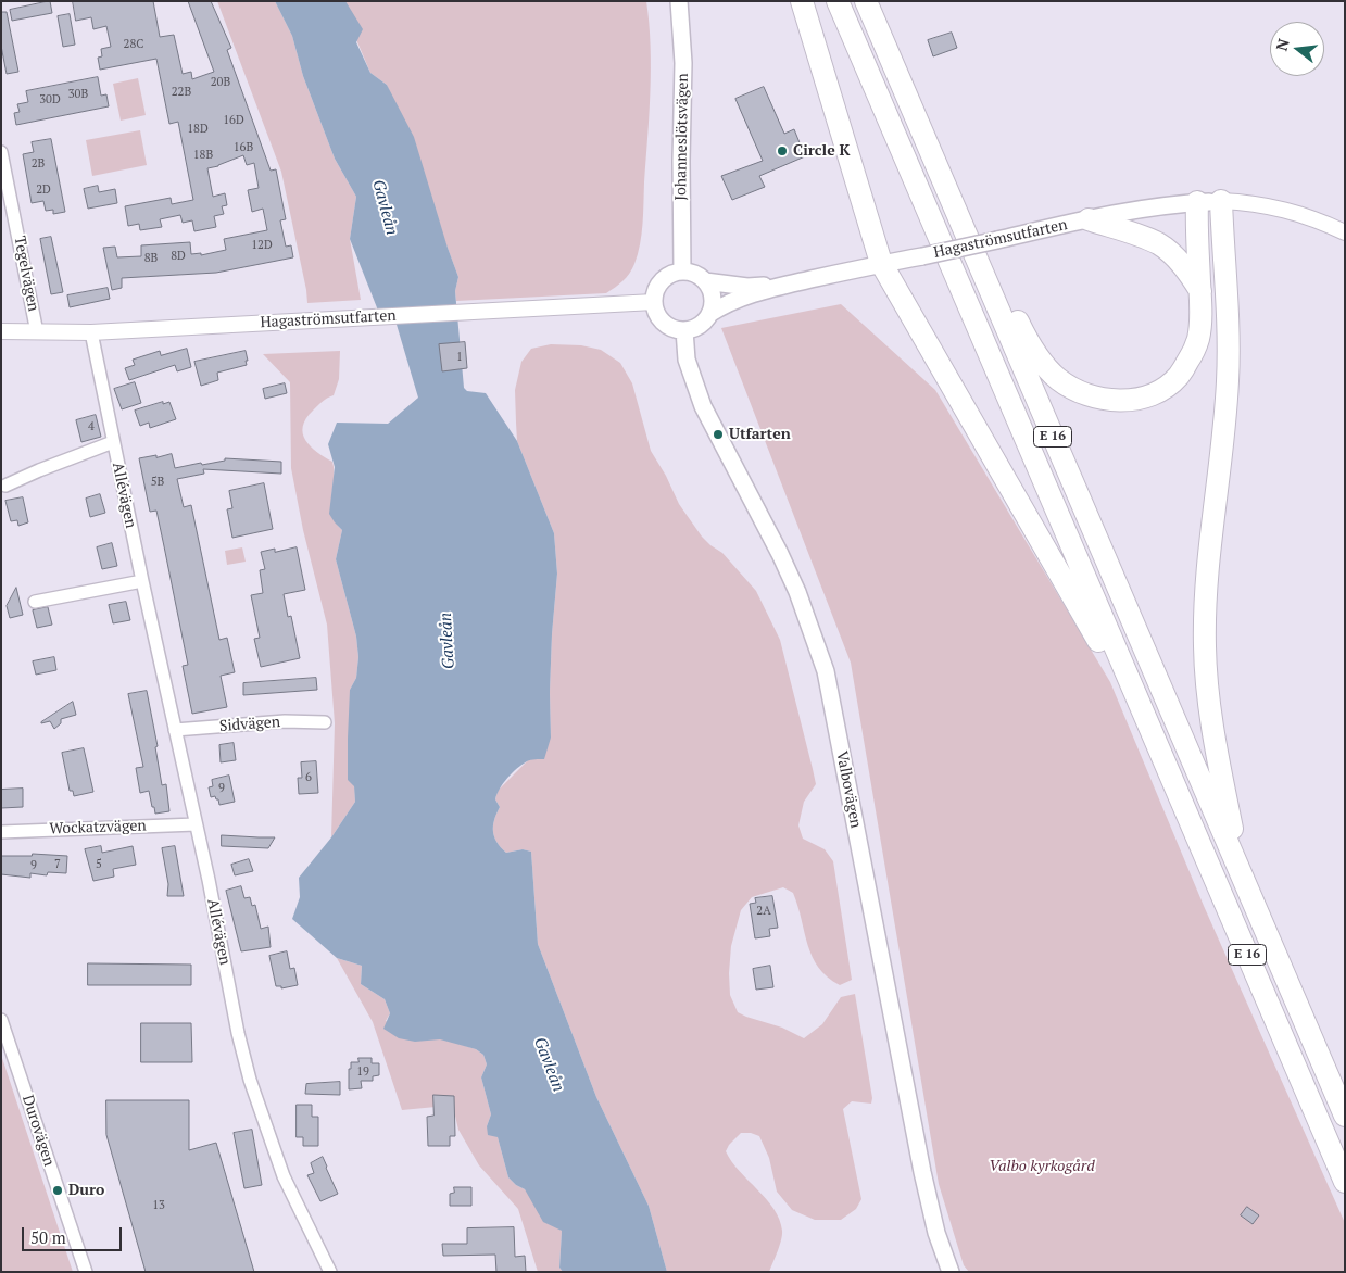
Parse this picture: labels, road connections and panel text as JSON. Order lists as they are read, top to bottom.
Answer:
{
  "streets": {
    "highway": ["E 16"],
    "main road": ["Johanneslötsvägen", "Hagaströmsutfarten", "Valbovägen"],
    "street": [
      "Tegelvägen",
      "Allévägen",
      "Sidvägen",
      "Wockatzvägen",
      "Durovägen"
    ]
  },
  "crossings": [
    ["Johanneslötsvägen", "Hagaströmsutfarten"],
    ["Johanneslötsvägen", "Valbovägen"],
    ["Hagaströmsutfarten", "Tegelvägen"],
    ["Hagaströmsutfarten", "Allévägen"],
    ["Hagaströmsutfarten", "Valbovägen"],
    ["Allévägen", "Sidvägen"],
    ["Allévägen", "Wockatzvägen"]
  ],
  "water": ["Gavleån"],
  "parks": ["Valbo kyrkogård"],
  "places": ["Circle K", "Utfarten", "Duro"],
  "house_numbers": [
    "28C",
    "20B",
    "22B",
    "30B",
    "30D",
    "16D",
    "18D",
    "16B",
    "18B",
    "2B",
    "2D",
    "12D",
    "8D",
    "8B",
    "1",
    "4",
    "5B",
    "6",
    "9",
    "7",
    "5",
    "9",
    "2A",
    "19",
    "13"
  ],
  "scale_bar": "50 m",
  "north": "left"
}
